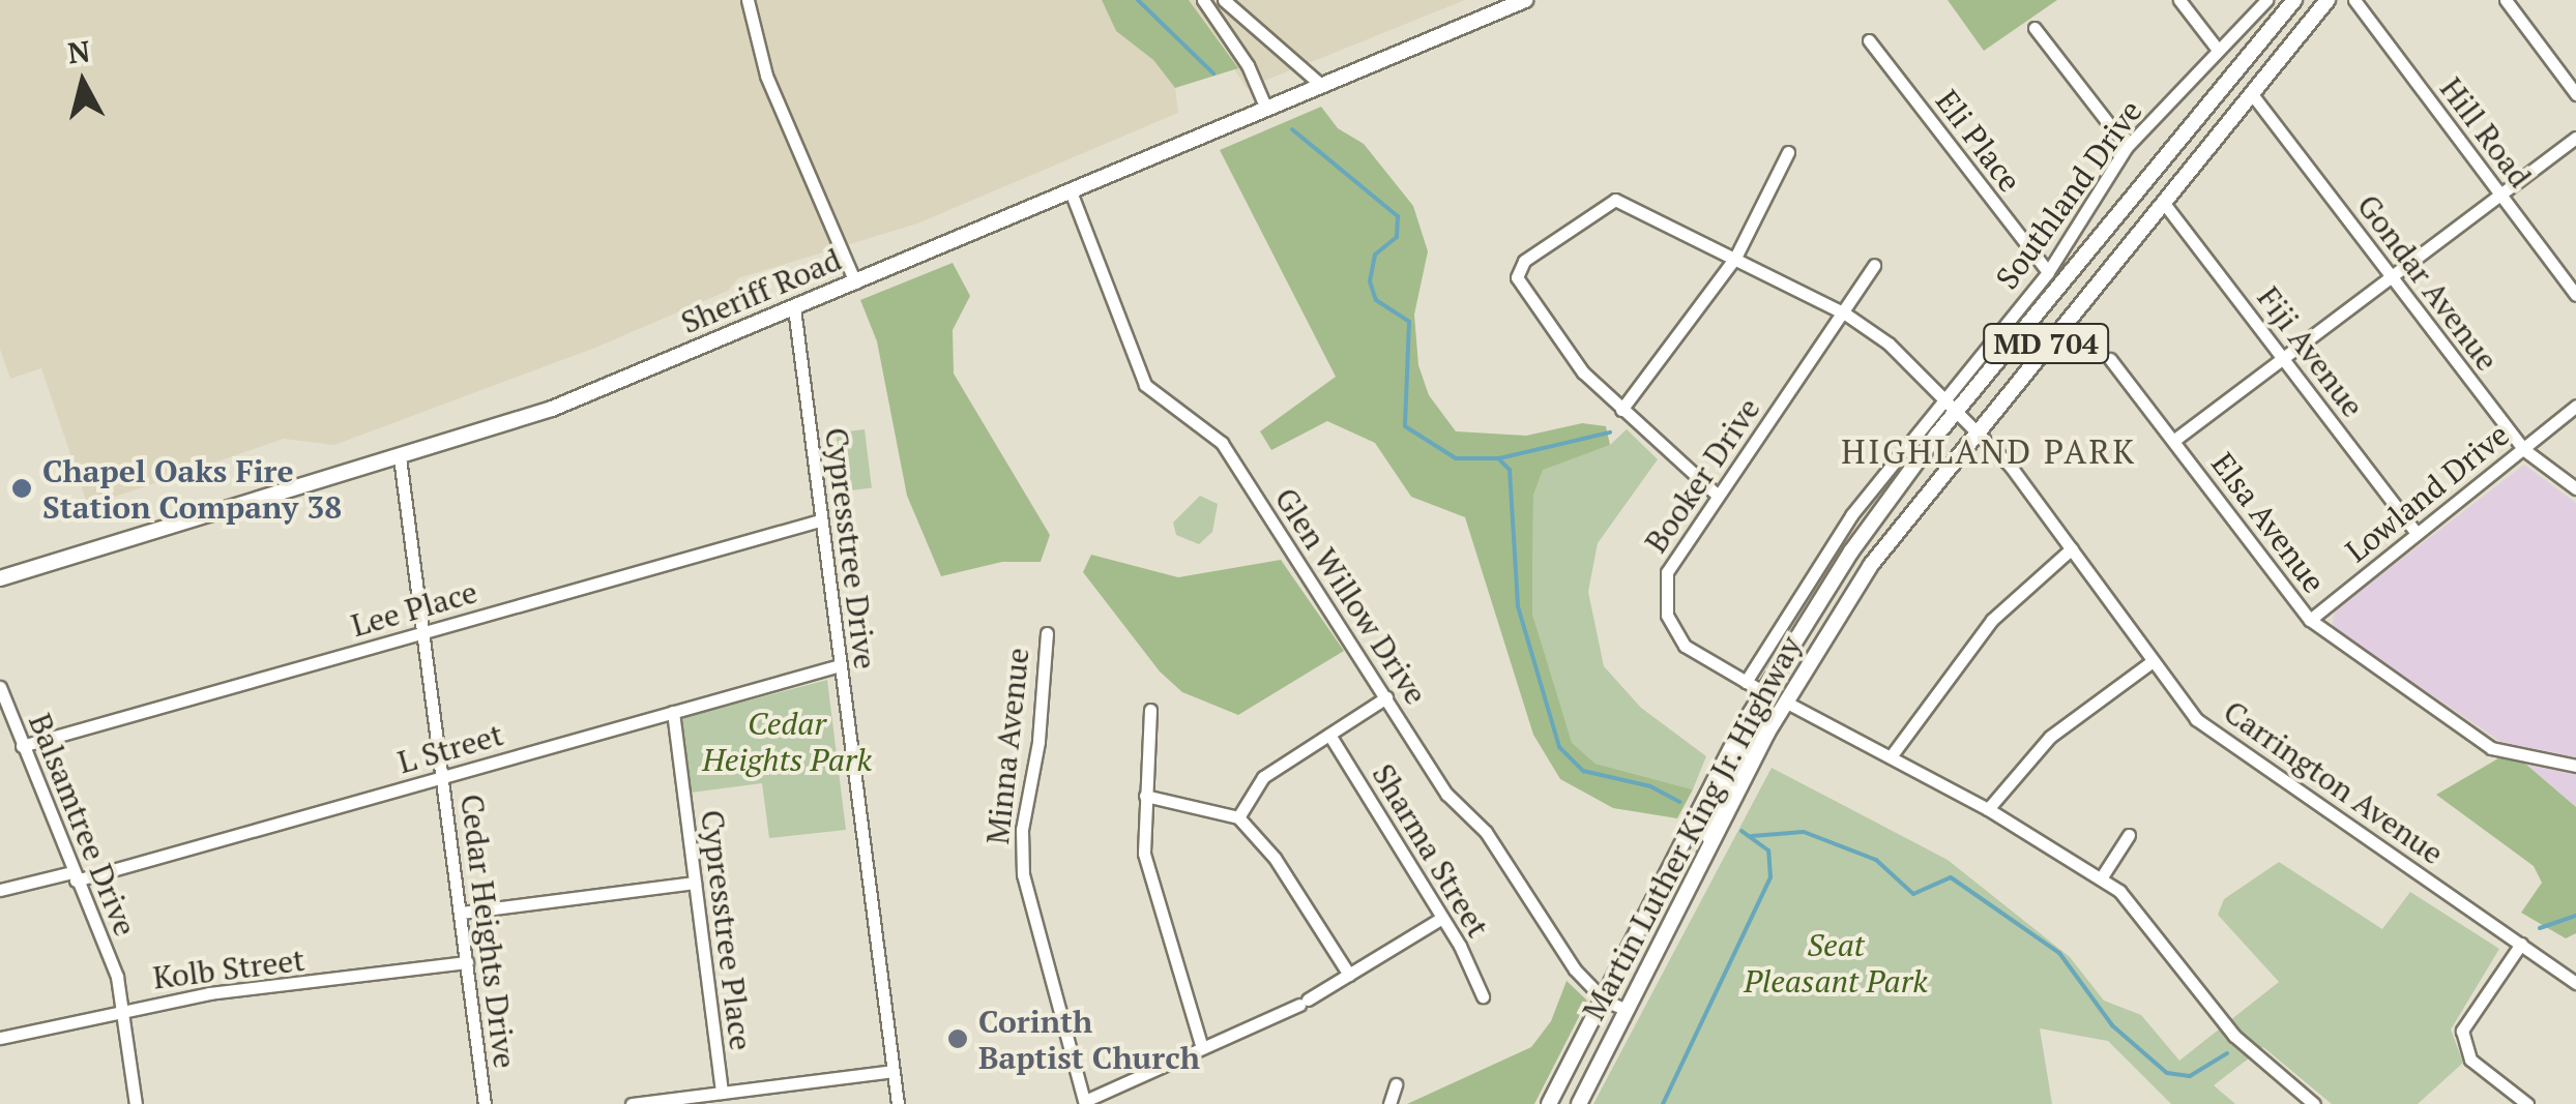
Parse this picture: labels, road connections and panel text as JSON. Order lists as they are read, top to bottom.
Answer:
{
  "streets": {
    "main road": ["Sheriff Road", "MD 704", "Martin Luther King Jr. Highway"],
    "street": [
      "Hill Road",
      "Eli Place",
      "Southland Drive",
      "Gondar Avenue",
      "Fiji Avenue",
      "Booker Drive",
      "Lowland Drive",
      "Elsa Avenue",
      "Cypresstree Drive",
      "Glen Willow Drive",
      "Lee Place",
      "Minna Avenue",
      "L Street",
      "Carrington Avenue",
      "Balsamtree Drive",
      "Sharma Street",
      "Cypresstree Place",
      "Cedar Heights Drive",
      "Kolb Street"
    ]
  },
  "crossings": [
    ["Eli Place", "Southland Drive"],
    ["Southland Drive", "Booker Drive"],
    ["Southland Drive", "Carrington Avenue"],
    ["Gondar Avenue", "Lowland Drive"],
    ["Gondar Avenue", "Martin Luther King Jr. Highway"],
    ["Sheriff Road", "Cypresstree Drive"],
    ["Sheriff Road", "Glen Willow Drive"],
    ["Sheriff Road", "Cedar Heights Drive"],
    ["Fiji Avenue", "Lowland Drive"],
    ["Fiji Avenue", "Martin Luther King Jr. Highway"],
    ["Booker Drive", "Carrington Avenue"],
    ["Booker Drive", "Martin Luther King Jr. Highway"],
    ["Lowland Drive", "Elsa Avenue"],
    ["Cypresstree Drive", "Lee Place"],
    ["Cypresstree Drive", "L Street"],
    ["Glen Willow Drive", "Martin Luther King Jr. Highway"],
    ["Lee Place", "Balsamtree Drive"],
    ["Lee Place", "Cedar Heights Drive"],
    ["L Street", "Balsamtree Drive"],
    ["L Street", "Cypresstree Place"],
    ["L Street", "Cedar Heights Drive"],
    ["Carrington Avenue", "Martin Luther King Jr. Highway"],
    ["Balsamtree Drive", "Kolb Street"],
    ["Cedar Heights Drive", "Kolb Street"]
  ],
  "districts": ["HIGHLAND PARK"],
  "parks": ["Cedar Heights Park", "Seat Pleasant Park"],
  "places": ["Chapel Oaks Fire Station Company 38", "Corinth Baptist Church"],
  "north": "top"
}
